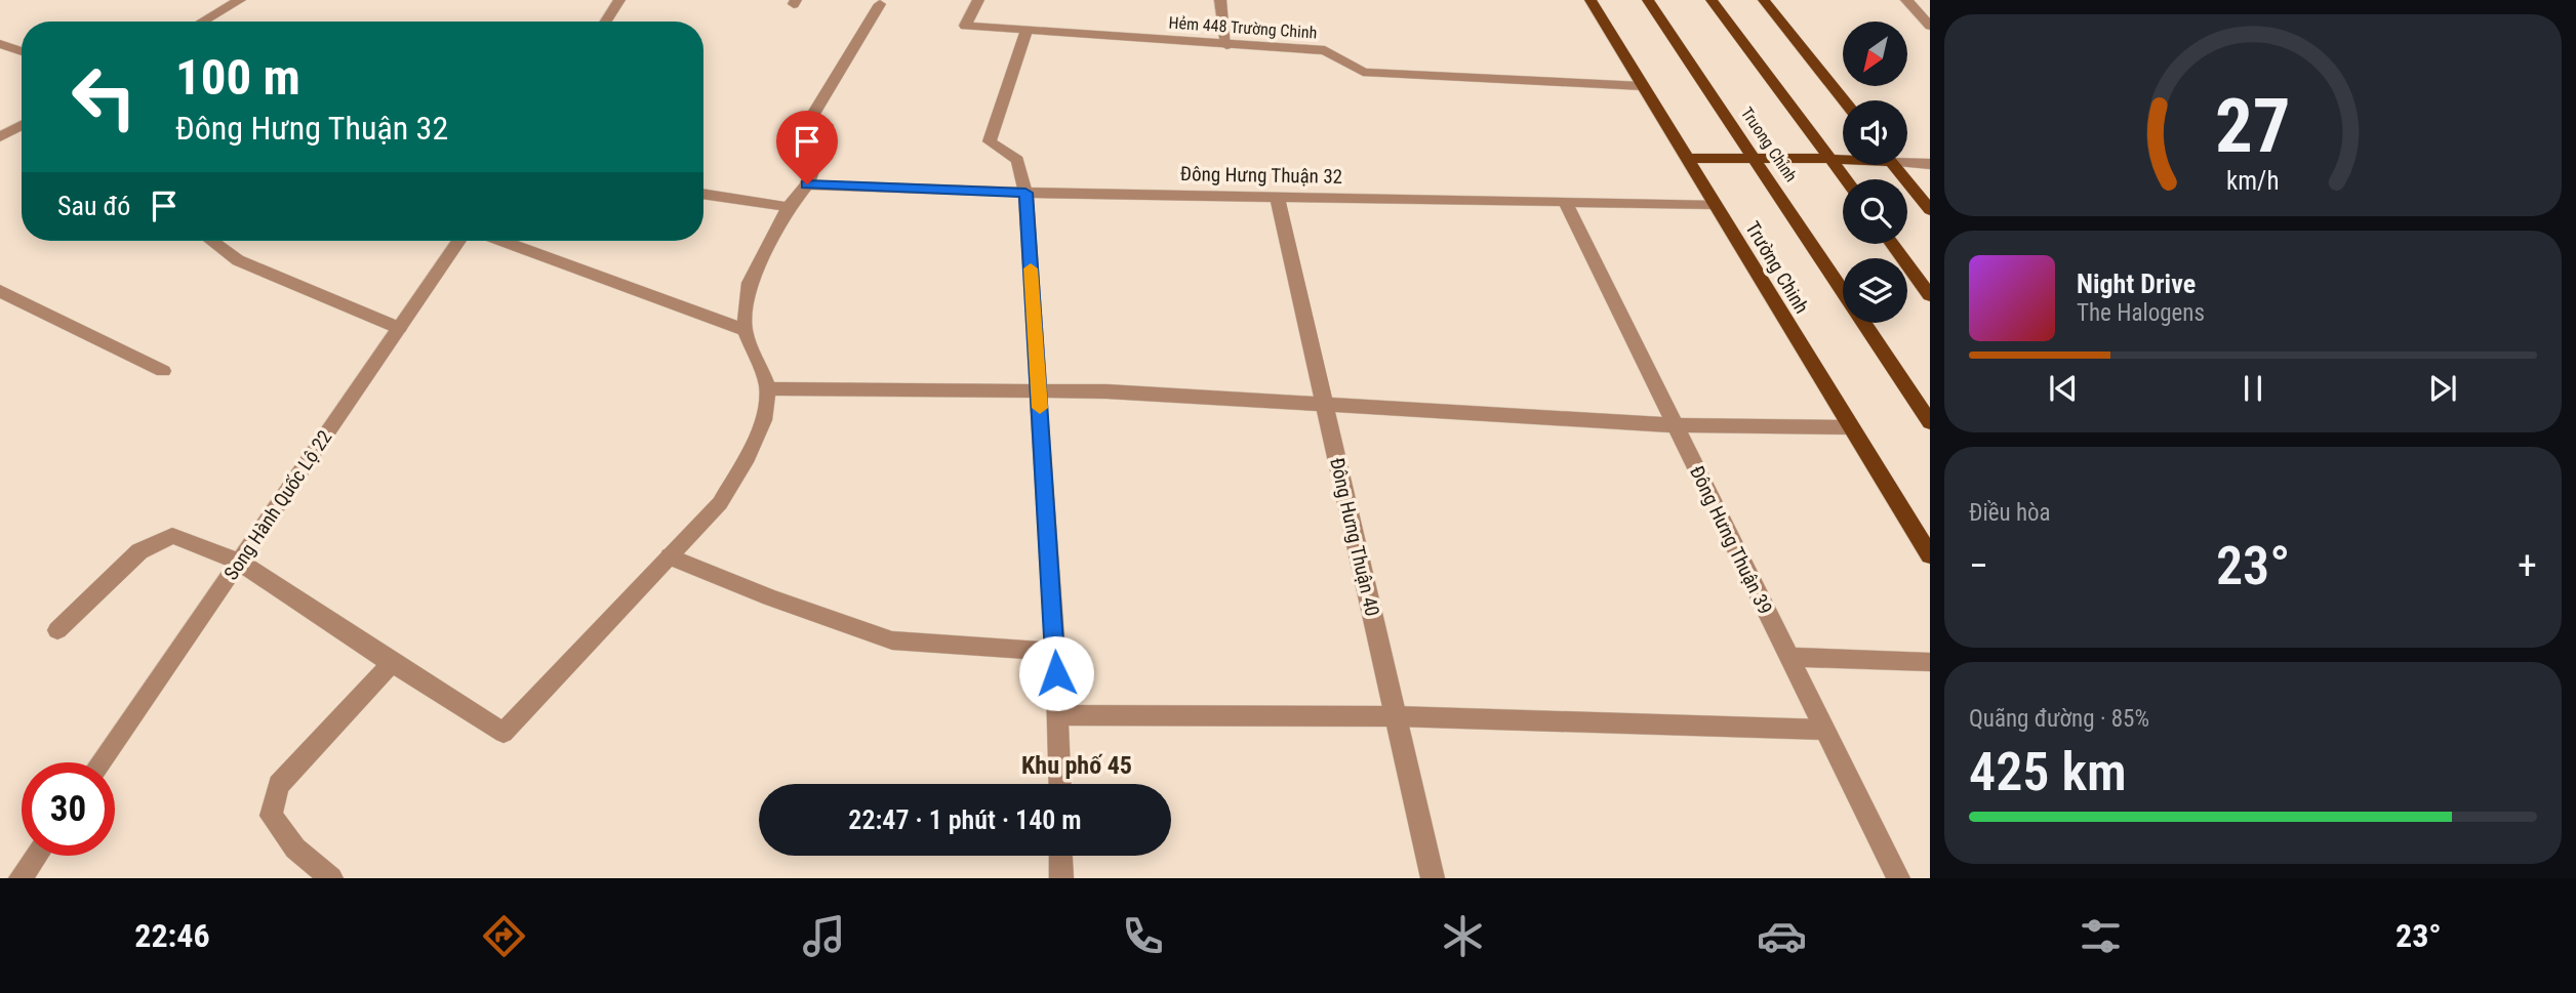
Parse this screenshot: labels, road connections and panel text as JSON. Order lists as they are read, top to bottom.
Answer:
{
  "streets": {
    "main road": ["Truong Chinh", "Trường Chinh"],
    "street": [
      "Hẻm 448 Trường Chinh",
      "Đông Hưng Thuận 32",
      "Song Hành Quốc Lộ 22",
      "Đông Hưng Thuận 40",
      "Đông Hưng Thuận 39"
    ]
  },
  "crossings": [
    ["Hẻm 448 Trường Chinh", "Trường Chinh"],
    ["Đông Hưng Thuận 32", "Trường Chinh"],
    ["Đông Hưng Thuận 32", "Đông Hưng Thuận 40"],
    ["Đông Hưng Thuận 32", "Đông Hưng Thuận 39"]
  ],
  "districts": ["Khu phố 45"],
  "north": "bottom left",
  "page": {
    "turn": ["100 m", "Đông Hưng Thuận 32"],
    "then": "Sau đó",
    "song": ["Night Drive", "The Halogens"],
    "tile": [
      "Điều hòa",
      ["Quãng đường · 85%", "425 km"]
    ],
    "heat": ["−", "23°", "+"],
    "limit": "30",
    "trip": "22:47 · 1 phút · 140 m",
    "tabs": ["22:46", "23°"],
    "gauge": ["27", "km/h"]
  }
}
